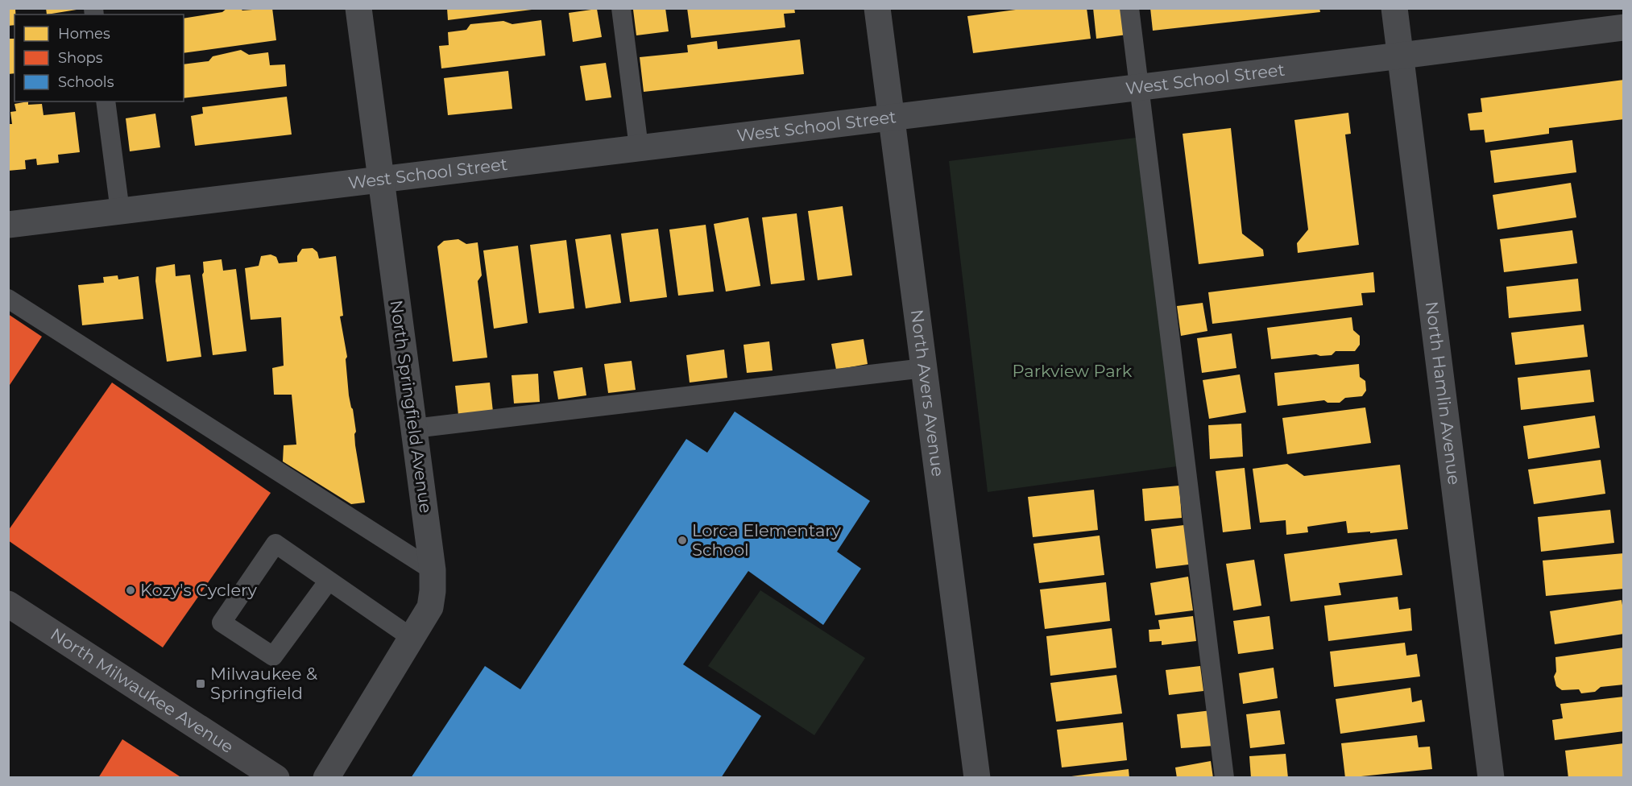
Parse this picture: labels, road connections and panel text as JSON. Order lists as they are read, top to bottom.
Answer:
{
  "streets": {
    "main road": ["North Milwaukee Avenue"],
    "street": [
      "West School Street",
      "North Avers Avenue",
      "North Hamlin Avenue",
      "North Springfield Avenue"
    ]
  },
  "crossings": [
    ["West School Street", "North Avers Avenue"],
    ["West School Street", "North Hamlin Avenue"],
    ["West School Street", "North Springfield Avenue"]
  ],
  "parks": ["Parkview Park"],
  "places": {
    "other": ["Lorca Elementary School", "Kozy's Cyclery"],
    "transit": ["Milwaukee & Springfield"]
  },
  "legend": ["Homes", "Shops", "Schools"]
}
